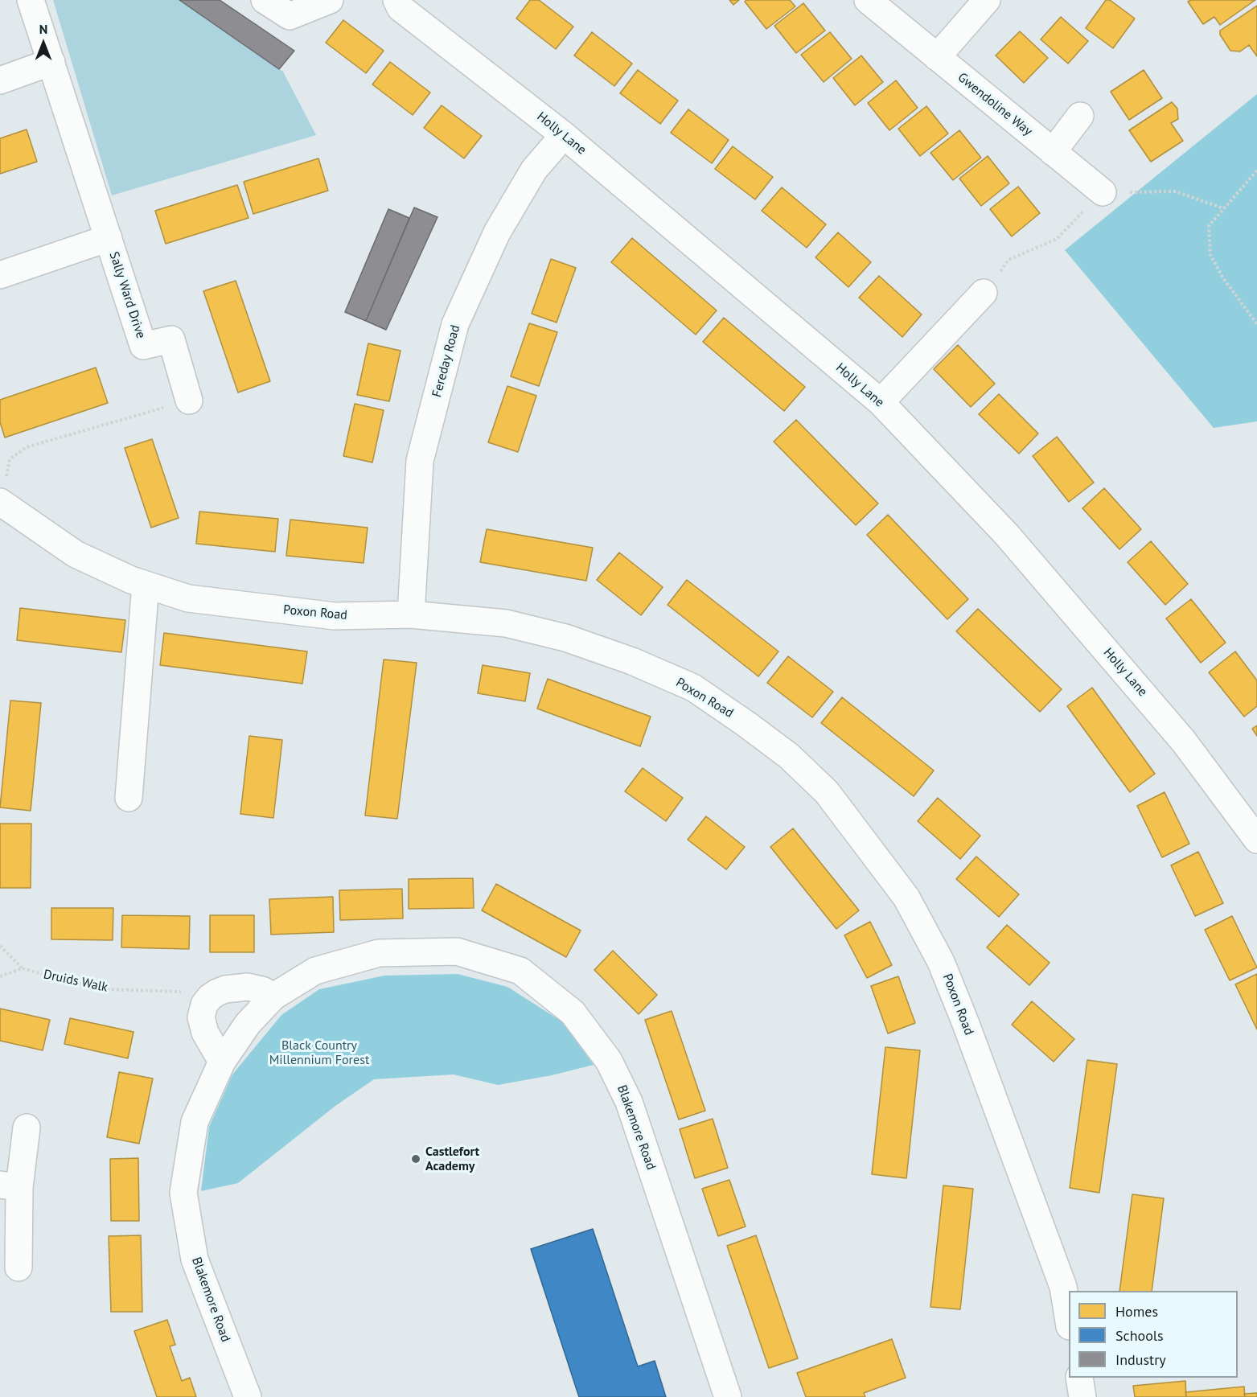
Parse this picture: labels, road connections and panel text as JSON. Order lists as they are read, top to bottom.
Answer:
{
  "streets": {
    "street": [
      "Gwendoline Way",
      "Holly Lane",
      "Sally Ward Drive",
      "Fereday Road",
      "Poxon Road",
      "Blakemore Road"
    ],
    "path": ["Druids Walk"]
  },
  "crossings": [
    ["Holly Lane", "Fereday Road"],
    ["Fereday Road", "Poxon Road"]
  ],
  "parks": ["Black Country Millennium Forest"],
  "places": ["Castlefort Academy"],
  "legend": ["Homes", "Schools", "Industry"],
  "north": "top"
}
